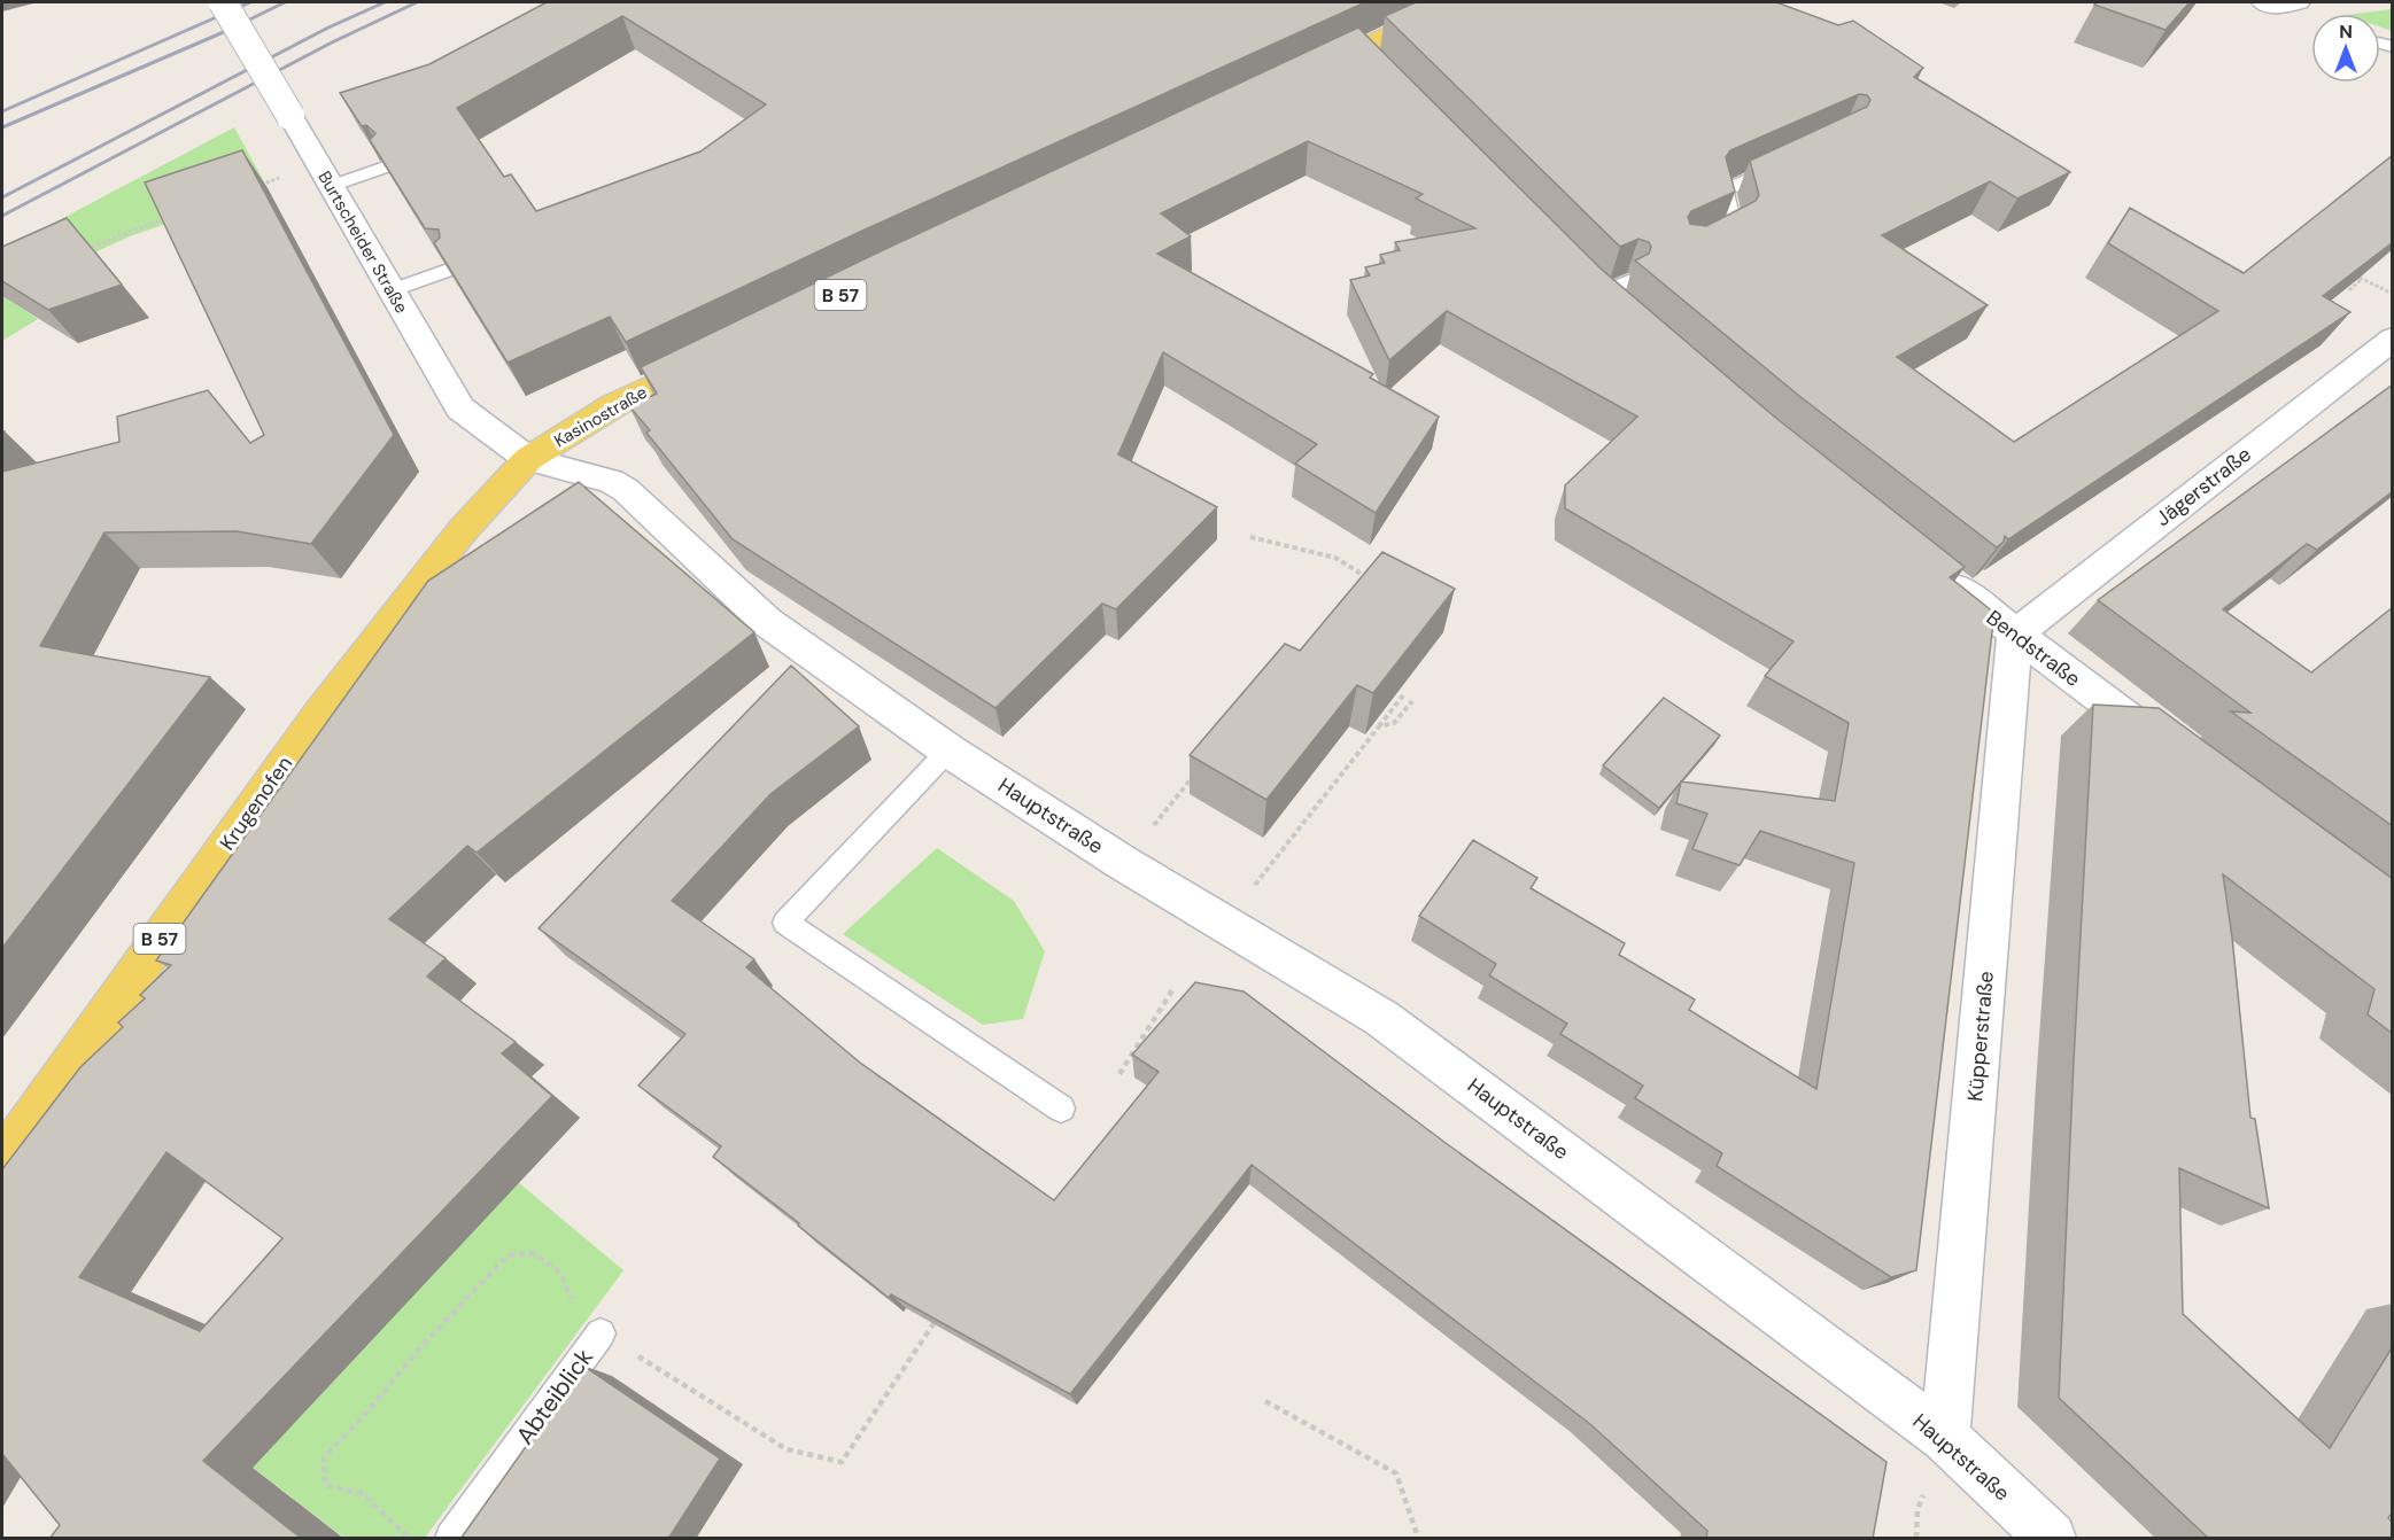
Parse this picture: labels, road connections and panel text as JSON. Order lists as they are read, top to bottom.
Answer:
{
  "streets": {
    "main road": ["B 57", "Kasinostraße", "Krugenofen"],
    "street": [
      "Burtscheider Straße",
      "Jägerstraße",
      "Bendstraße",
      "Hauptstraße",
      "Küpperstraße"
    ],
    "lane": ["Abteiblick"]
  },
  "crossings": [
    ["Burtscheider Straße", "Kasinostraße"],
    ["Burtscheider Straße", "Krugenofen"],
    ["Burtscheider Straße", "Hauptstraße"],
    ["Kasinostraße", "Krugenofen"],
    ["Kasinostraße", "Hauptstraße"],
    ["Jägerstraße", "Bendstraße"],
    ["Jägerstraße", "Küpperstraße"],
    ["Bendstraße", "Küpperstraße"],
    ["Krugenofen", "Hauptstraße"],
    ["Hauptstraße", "Küpperstraße"]
  ],
  "north": "top"
}
